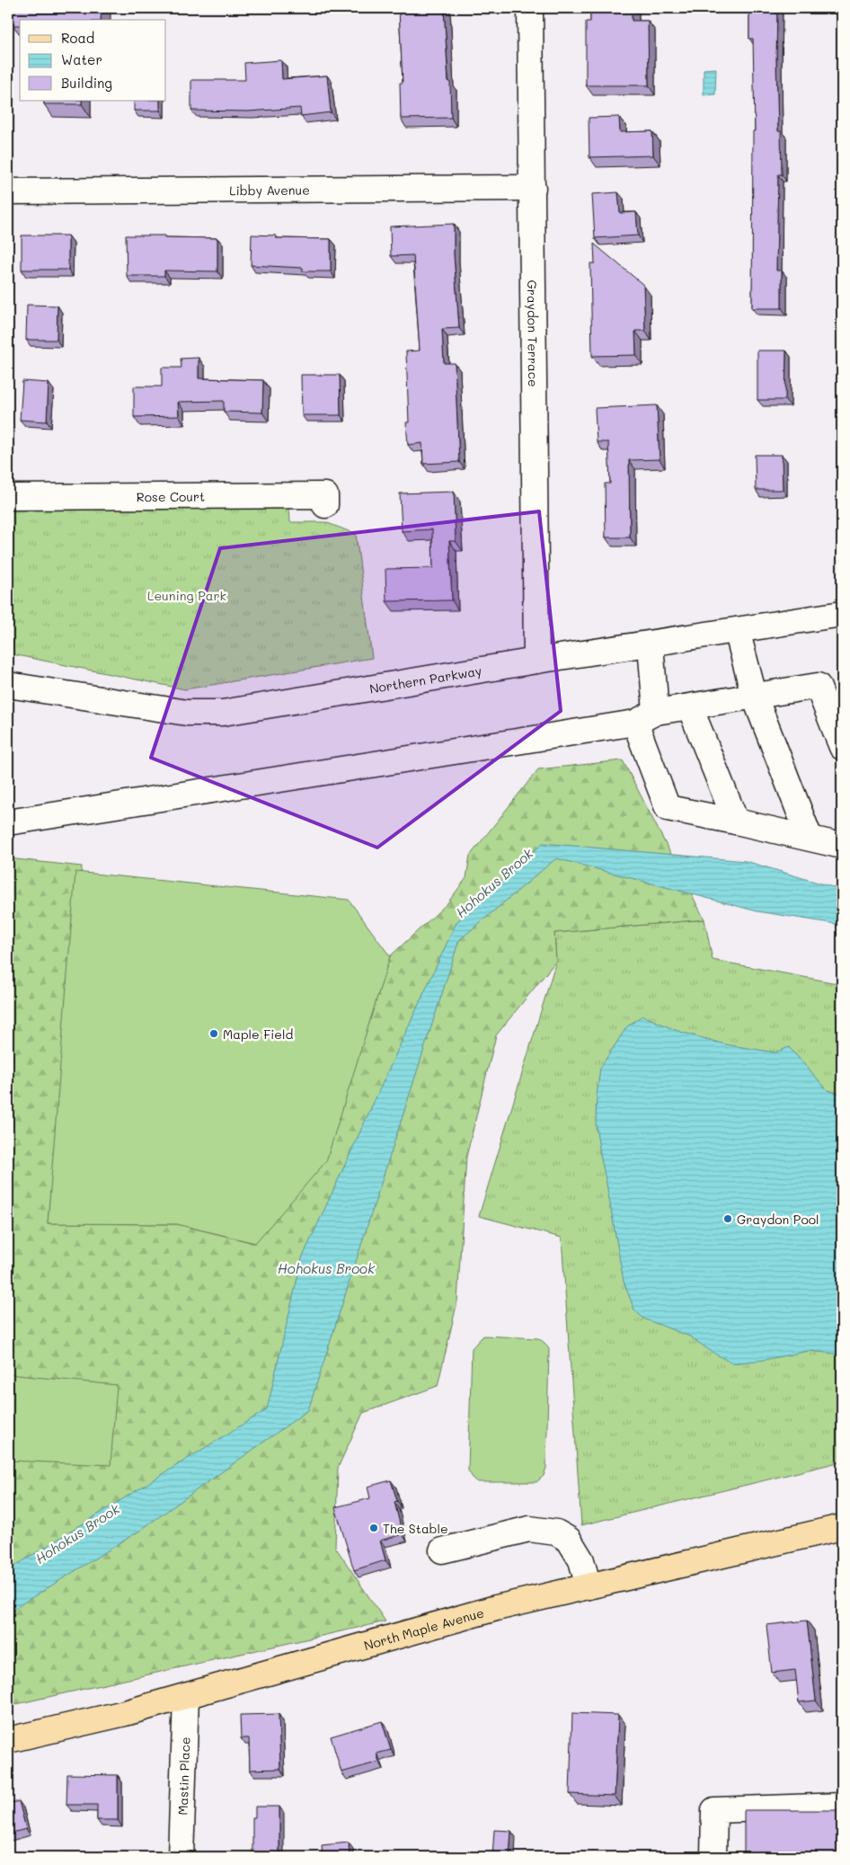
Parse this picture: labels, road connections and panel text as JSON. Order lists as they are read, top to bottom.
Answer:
{
  "streets": {
    "main road": ["North Maple Avenue"],
    "street": [
      "Libby Avenue",
      "Graydon Terrace",
      "Rose Court",
      "Northern Parkway",
      "Mastin Place"
    ]
  },
  "crossings": [
    ["Libby Avenue", "Graydon Terrace"],
    ["Graydon Terrace", "Northern Parkway"],
    ["North Maple Avenue", "Mastin Place"]
  ],
  "water": ["Hohokus Brook"],
  "parks": ["Leuning Park"],
  "places": ["Maple Field", "Graydon Pool", "The Stable"],
  "legend": ["Road", "Water", "Building"]
}
